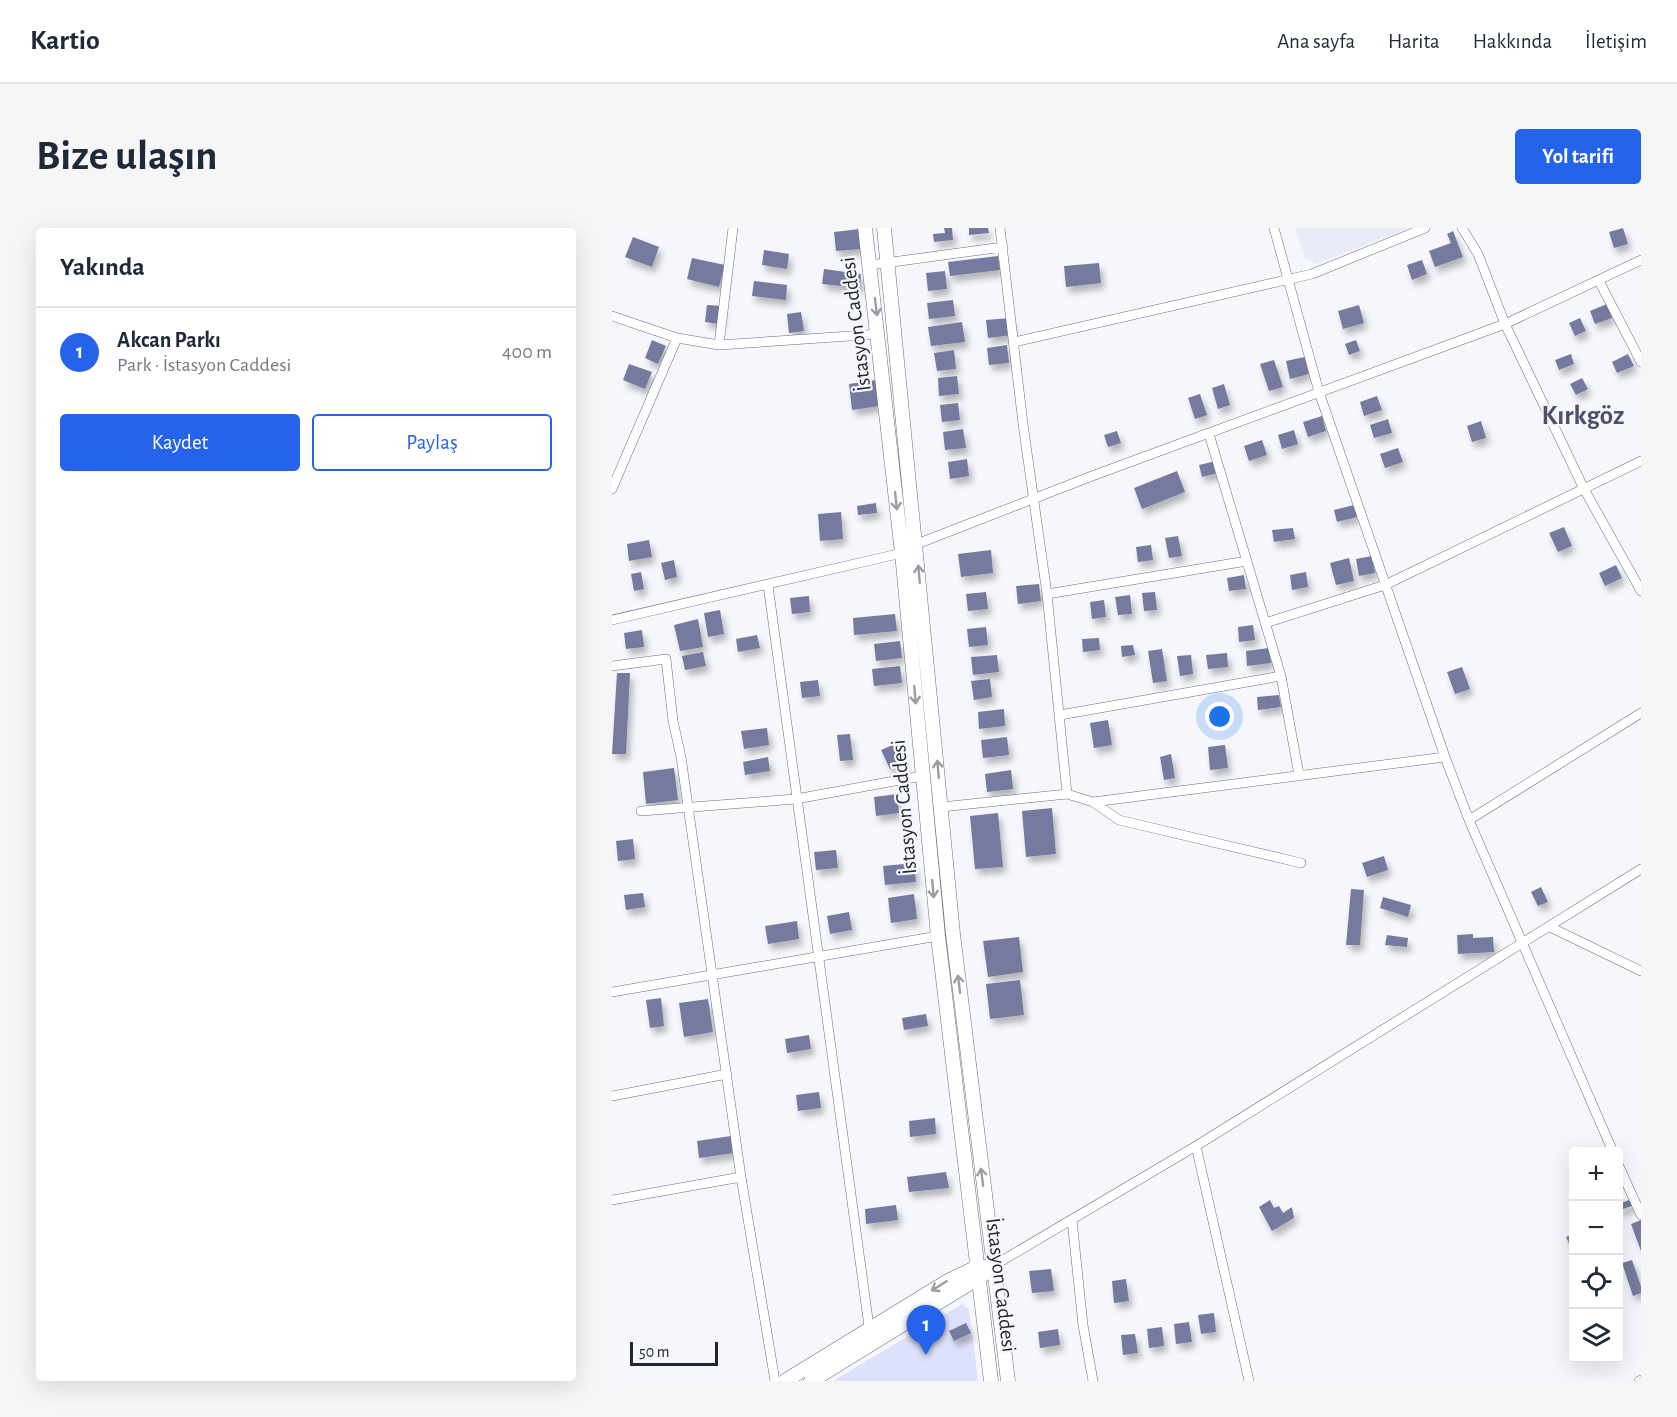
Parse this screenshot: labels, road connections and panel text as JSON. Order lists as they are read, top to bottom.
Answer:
{
  "streets": {
    "main road": ["İstasyon Caddesi"]
  },
  "districts": ["Kırkgöz"],
  "scale_bar": "50 m",
  "page": {
    "header": "Kartio",
    "nav": [
      "Ana sayfa",
      "Harita",
      "Hakkında",
      "İletişim"
    ],
    "buttons": [
      "Yol tarifi",
      ["Kaydet", "Paylaş"]
    ],
    "title": "Bize ulaşın",
    "heading": "Yakında",
    "list": [
      {
        "mark": "1",
        "name": "Akcan Parkı",
        "note": "Park · İstasyon Caddesi",
        "value": "400 m"
      }
    ],
    "map_buttons": ["+", "−"],
    "pins": "1",
    "scale": "50 m"
  }
}
